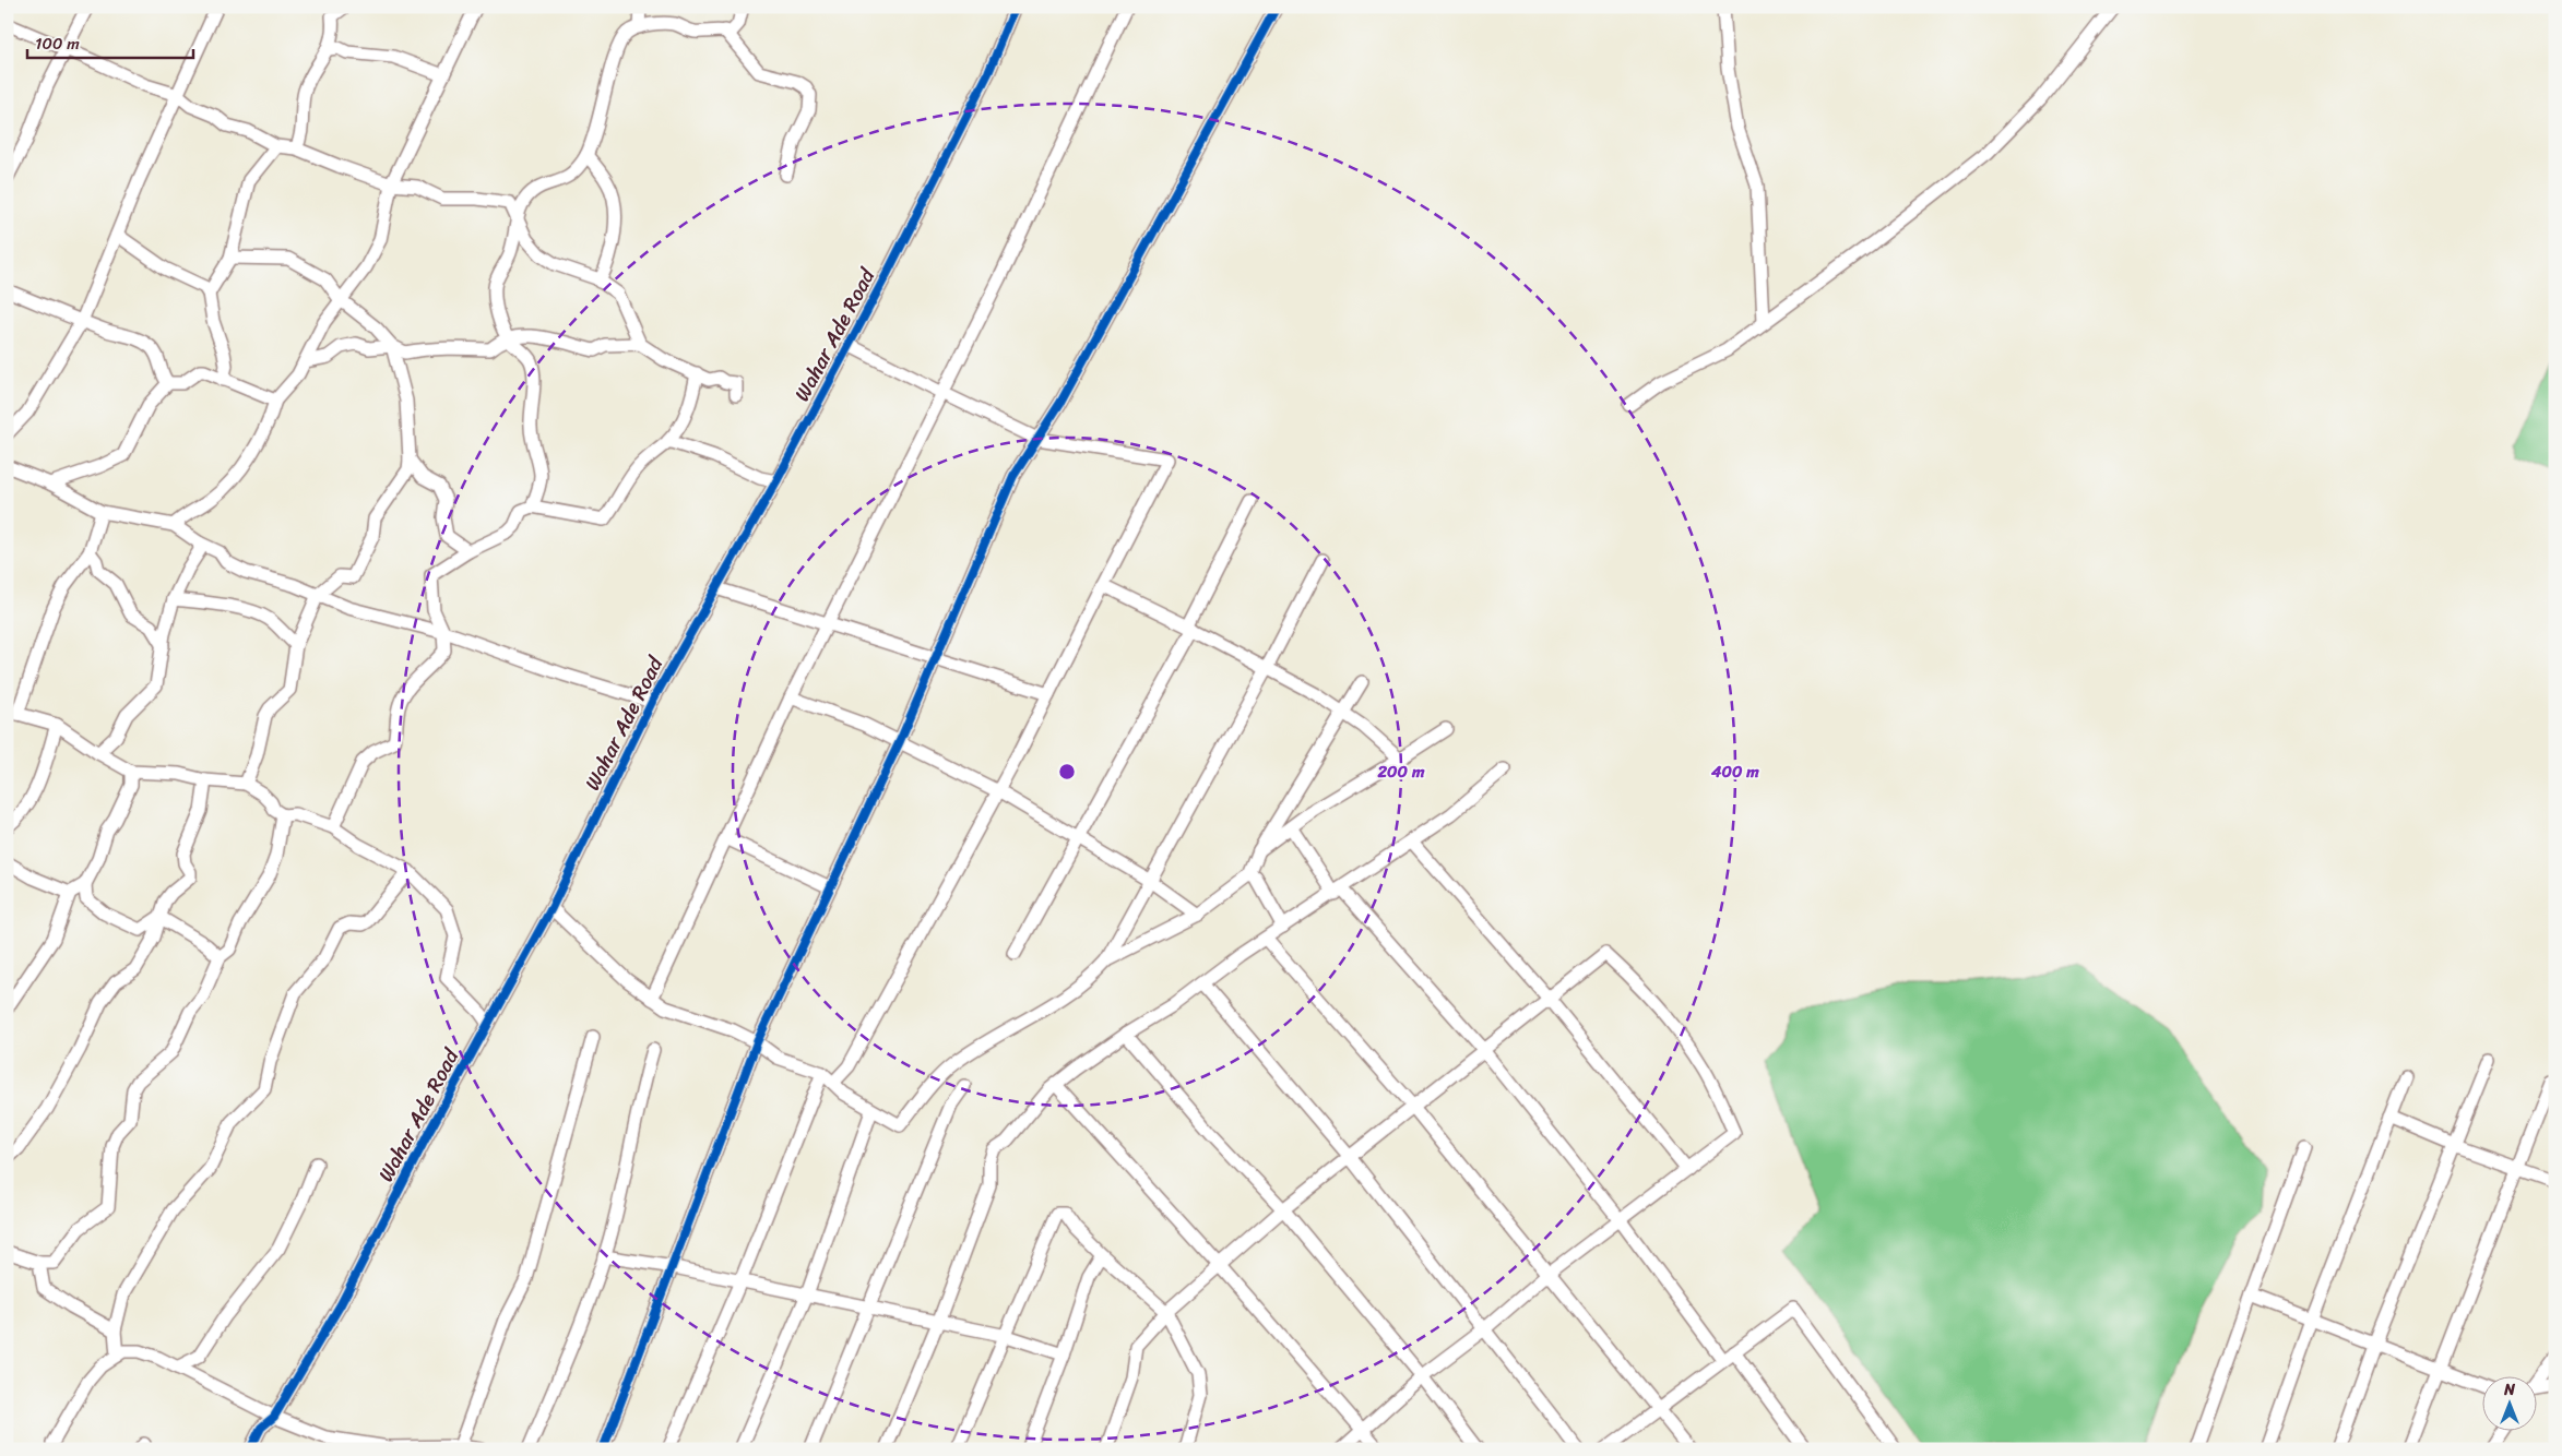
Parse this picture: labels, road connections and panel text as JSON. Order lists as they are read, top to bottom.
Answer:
{
  "streets": {
    "street": ["Wahar Ade Road"]
  },
  "scale_bar": "100 m",
  "north": "top",
  "rings": ["200 m", "400 m"]
}
